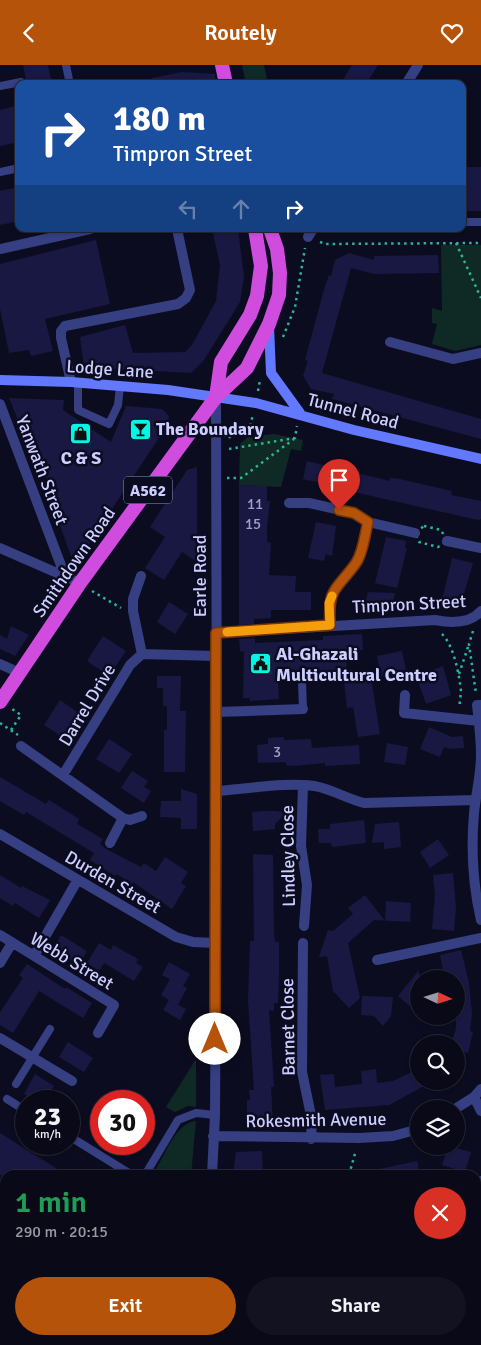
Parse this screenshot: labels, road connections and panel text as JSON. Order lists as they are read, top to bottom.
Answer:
{
  "streets": {
    "highway": ["A562", "Smithdown Road"],
    "main road": ["Lodge Lane", "Tunnel Road"],
    "street": [
      "Yanwath Street",
      "Earle Road",
      "Timpron Street",
      "Darrel Drive",
      "Lindley Close",
      "Durden Street",
      "Webb Street",
      "Barnet Close",
      "Rokesmith Avenue"
    ]
  },
  "crossings": [
    ["Lodge Lane", "Tunnel Road"],
    ["Lodge Lane", "A562"],
    ["Lodge Lane", "Smithdown Road"],
    ["Lodge Lane", "Earle Road"],
    ["Tunnel Road", "A562"],
    ["Tunnel Road", "Smithdown Road"],
    ["Tunnel Road", "Earle Road"],
    ["A562", "Smithdown Road"],
    ["A562", "Earle Road"],
    ["Smithdown Road", "Earle Road"],
    ["Earle Road", "Timpron Street"],
    ["Earle Road", "Durden Street"],
    ["Earle Road", "Rokesmith Avenue"],
    ["Barnet Close", "Rokesmith Avenue"]
  ],
  "places": {
    "bar": ["The Boundary"],
    "shop": ["C & S"],
    "public building": ["Al-Ghazali Multicultural Centre"]
  },
  "house_numbers": ["11", "15", "3"],
  "north": "right",
  "page": {
    "header": "Routely",
    "turn": ["180 m", "Timpron Street"],
    "speed": "23 km/h",
    "limit": "30",
    "heading": ["1 min", "290 m · 20:15"],
    "buttons": ["Exit", "Share"]
  }
}
